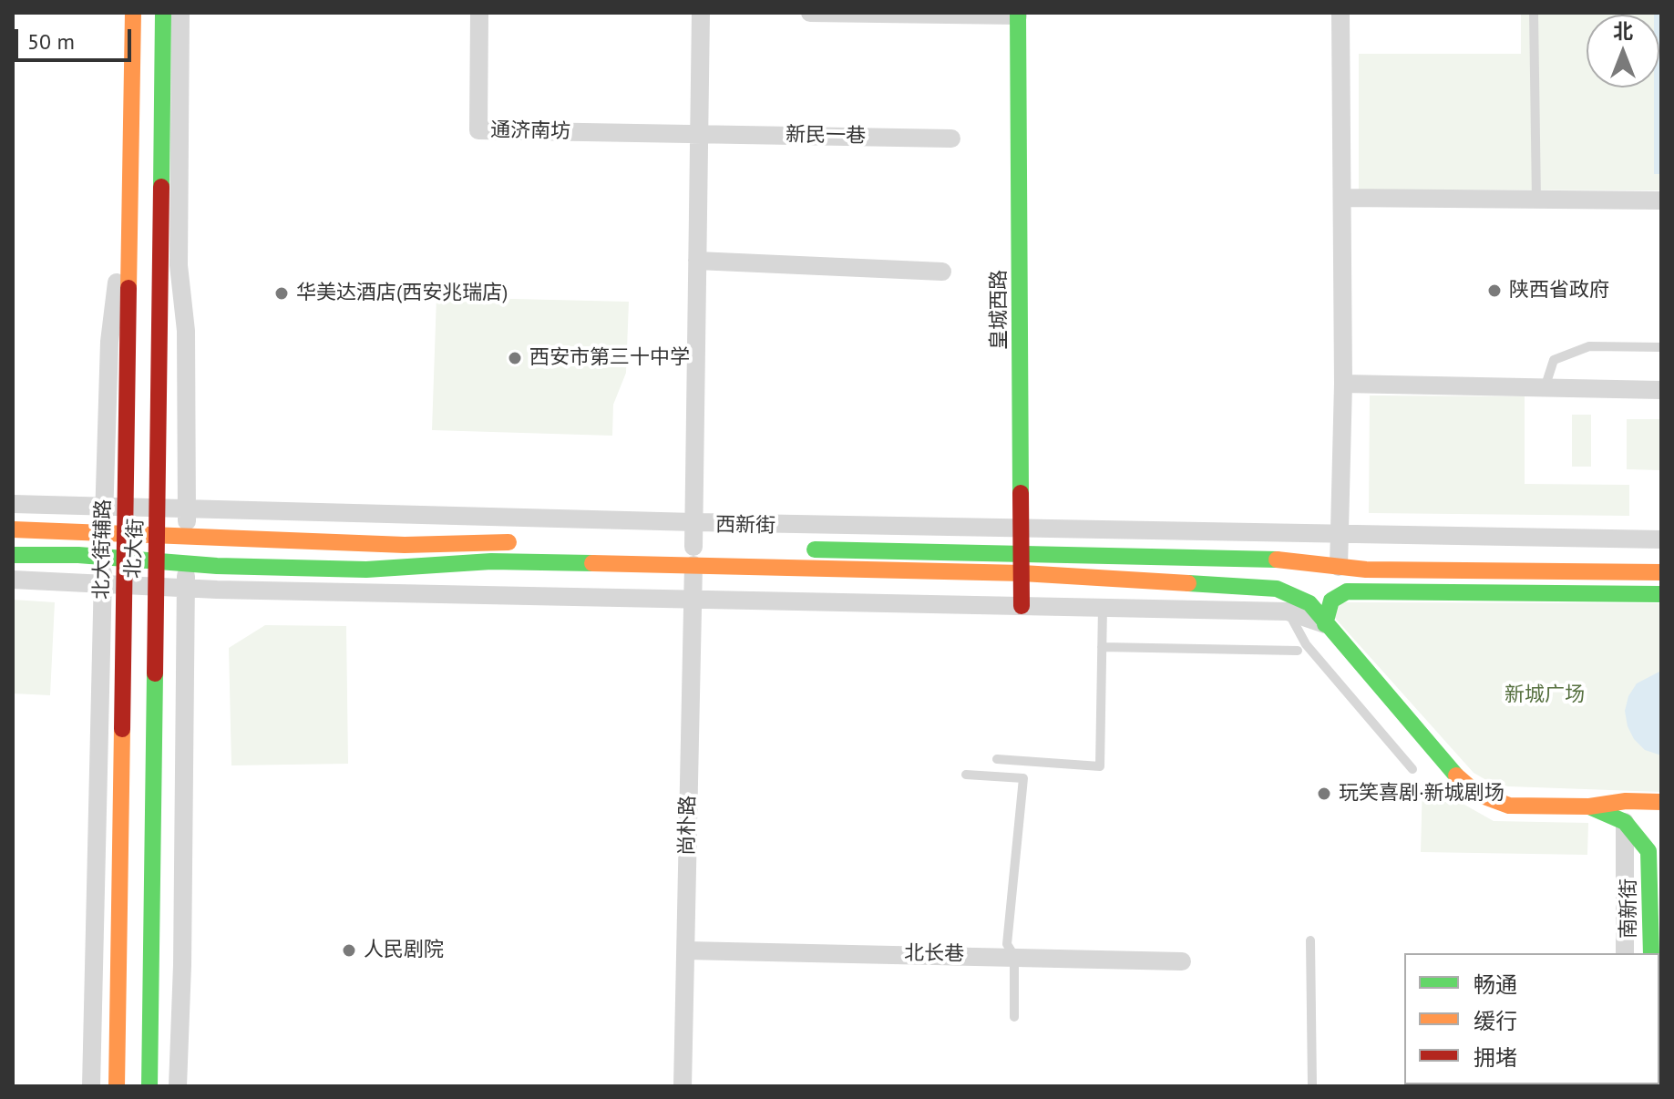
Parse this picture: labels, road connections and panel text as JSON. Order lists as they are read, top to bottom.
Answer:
{
  "streets": {
    "main road": [
      "皇城西路",
      "西新街",
      "北大街",
      "南新街"
    ],
    "street": [
      "通济南坊",
      "新民一巷",
      "北大街辅路",
      "尚朴路",
      "北长巷"
    ]
  },
  "crossings": [
    ["通济南坊", "新民一巷"],
    ["通济南坊", "尚朴路"],
    ["新民一巷", "尚朴路"],
    ["皇城西路", "西新街"],
    ["西新街", "北大街"],
    ["西新街", "北大街辅路"],
    ["西新街", "尚朴路"],
    ["西新街", "南新街"],
    ["尚朴路", "北长巷"]
  ],
  "parks": ["新城广场"],
  "places": [
    "陕西省政府",
    "华美达酒店(西安兆瑞店)",
    "西安市第三十中学",
    "玩笑喜剧·新城剧场",
    "人民剧院"
  ],
  "legend": ["畅通", "缓行", "拥堵"],
  "scale_bar": "50 m",
  "north": "top"
}
